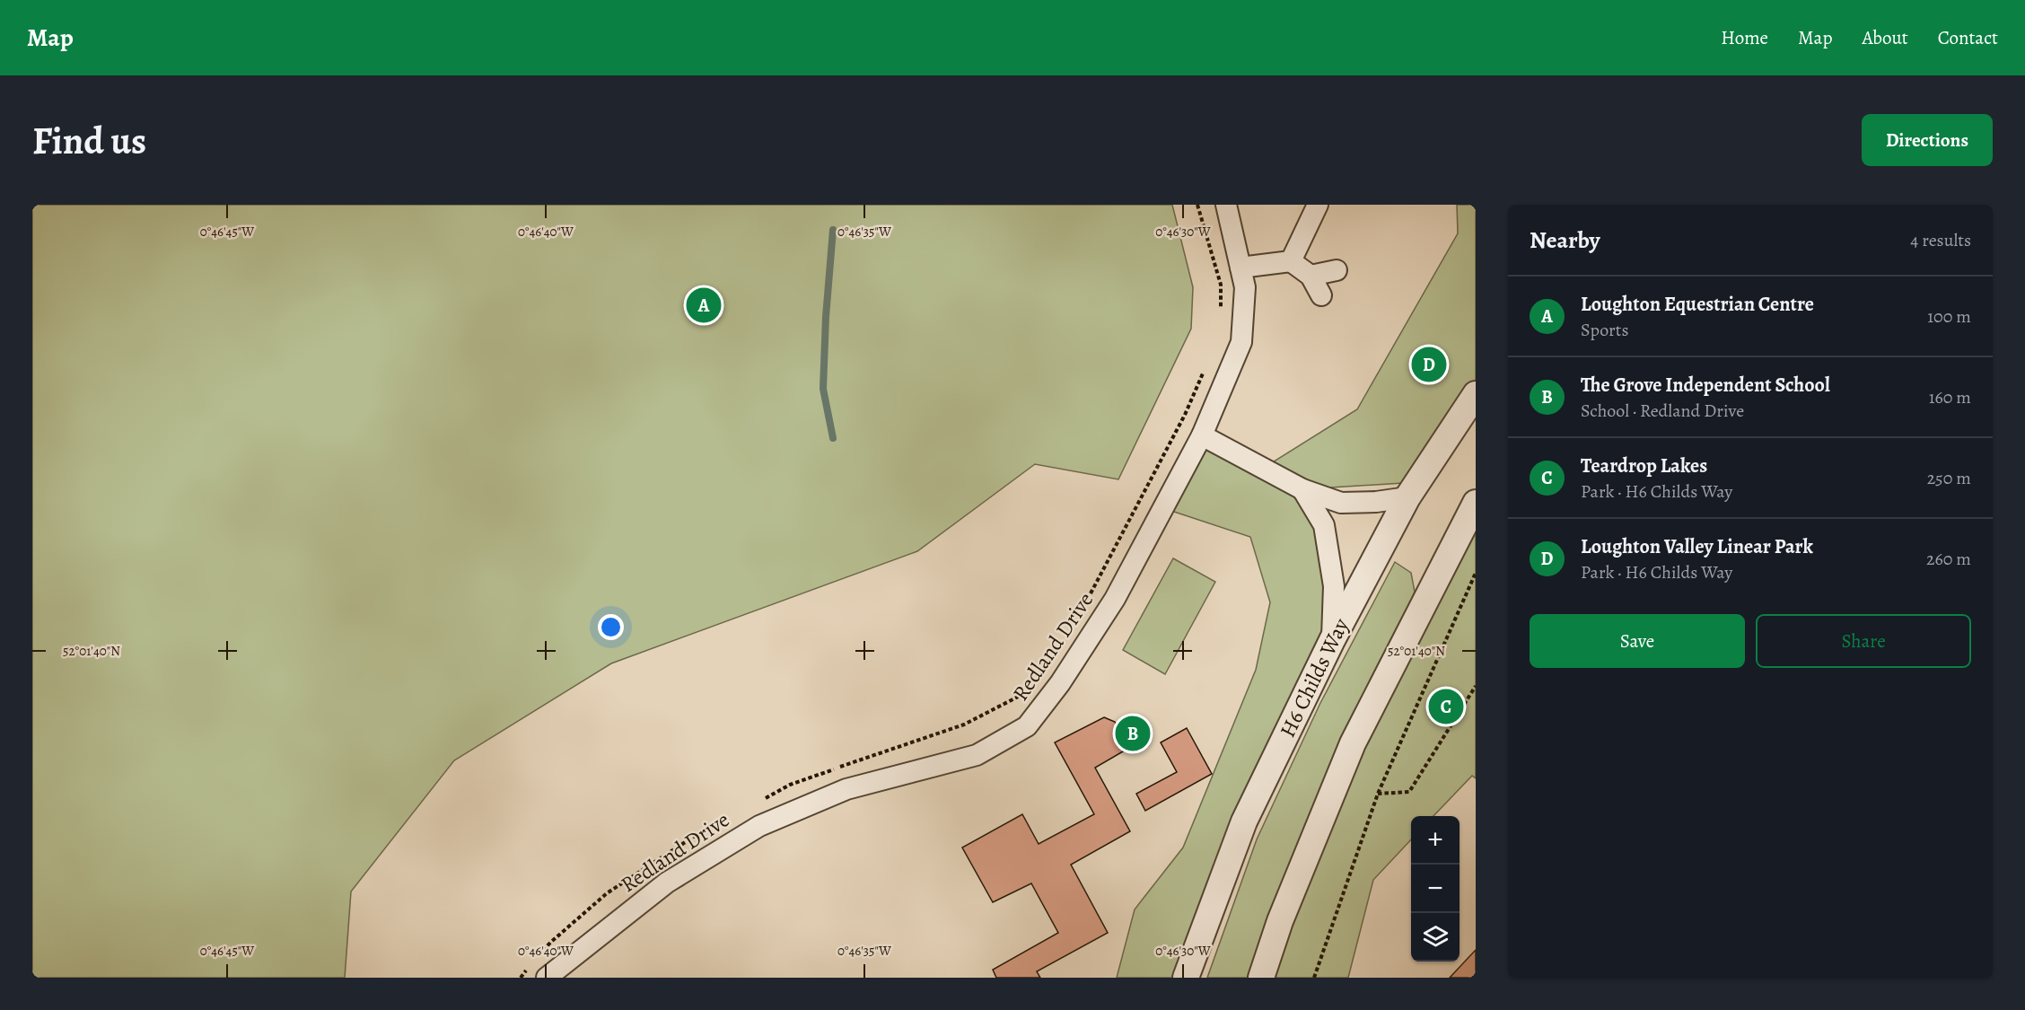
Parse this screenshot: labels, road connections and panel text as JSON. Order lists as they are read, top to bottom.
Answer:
{
  "streets": {
    "street": ["Redland Drive", "H6 Childs Way"]
  },
  "page": {
    "header": "Map",
    "nav": [
      "Home",
      "Map",
      "About",
      "Contact"
    ],
    "buttons": [
      "Directions",
      ["Save", "Share"]
    ],
    "title": "Find us",
    "heading": ["Nearby", "4 results"],
    "list": [
      {
        "mark": "A",
        "name": "Loughton Equestrian Centre",
        "note": "Sports",
        "value": "100 m"
      },
      {
        "mark": "B",
        "name": "The Grove Independent School",
        "note": "School · Redland Drive",
        "value": "160 m"
      },
      {
        "mark": "C",
        "name": "Teardrop Lakes",
        "note": "Park · H6 Childs Way",
        "value": "250 m"
      },
      {
        "mark": "D",
        "name": "Loughton Valley Linear Park",
        "note": "Park · H6 Childs Way",
        "value": "260 m"
      }
    ],
    "pins": [
      "A",
      "D",
      "C",
      "B"
    ],
    "map_buttons": ["+", "−"]
  },
  "coordinates": [
    "0°46'45\"W",
    "0°46'40\"W",
    "0°46'35\"W",
    "0°46'30\"W",
    "52°01'40\"N"
  ]
}
